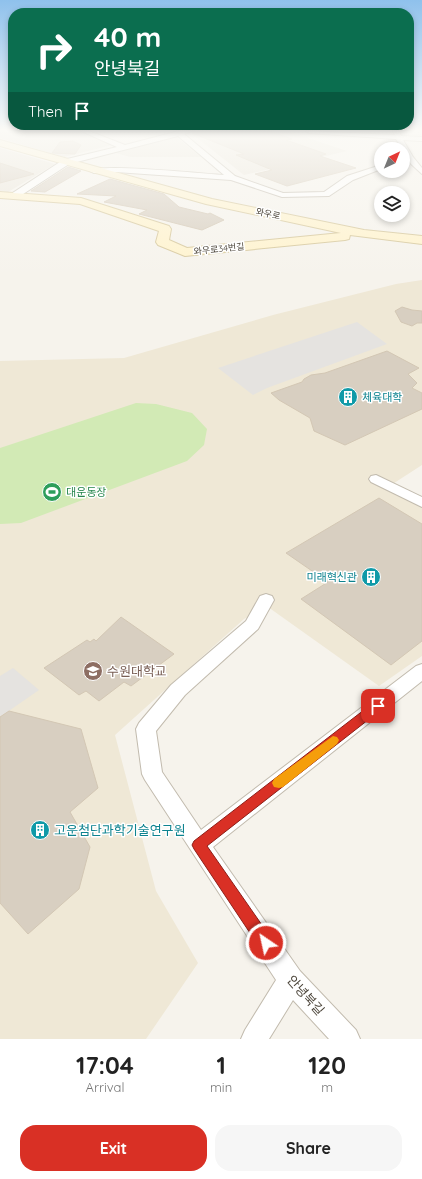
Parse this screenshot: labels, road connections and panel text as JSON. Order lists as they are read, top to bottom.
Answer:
{
  "streets": {
    "street": ["와우로", "와우로34번길", "안녕북길"]
  },
  "crossings": [
    ["와우로", "와우로34번길"]
  ],
  "places": {
    "building": ["체육대학", "미래혁신관", "고운첨단과학기술연구원"],
    "sports": ["대운동장"],
    "school or university": ["수원대학교"]
  },
  "north": "top right",
  "page": {
    "turn": ["40 m", "안녕북길"],
    "then": "Then",
    "eta": [
      "17:04",
      "Arrival",
      "1",
      "min",
      "120",
      "m"
    ],
    "buttons": ["Exit", "Share"]
  }
}
